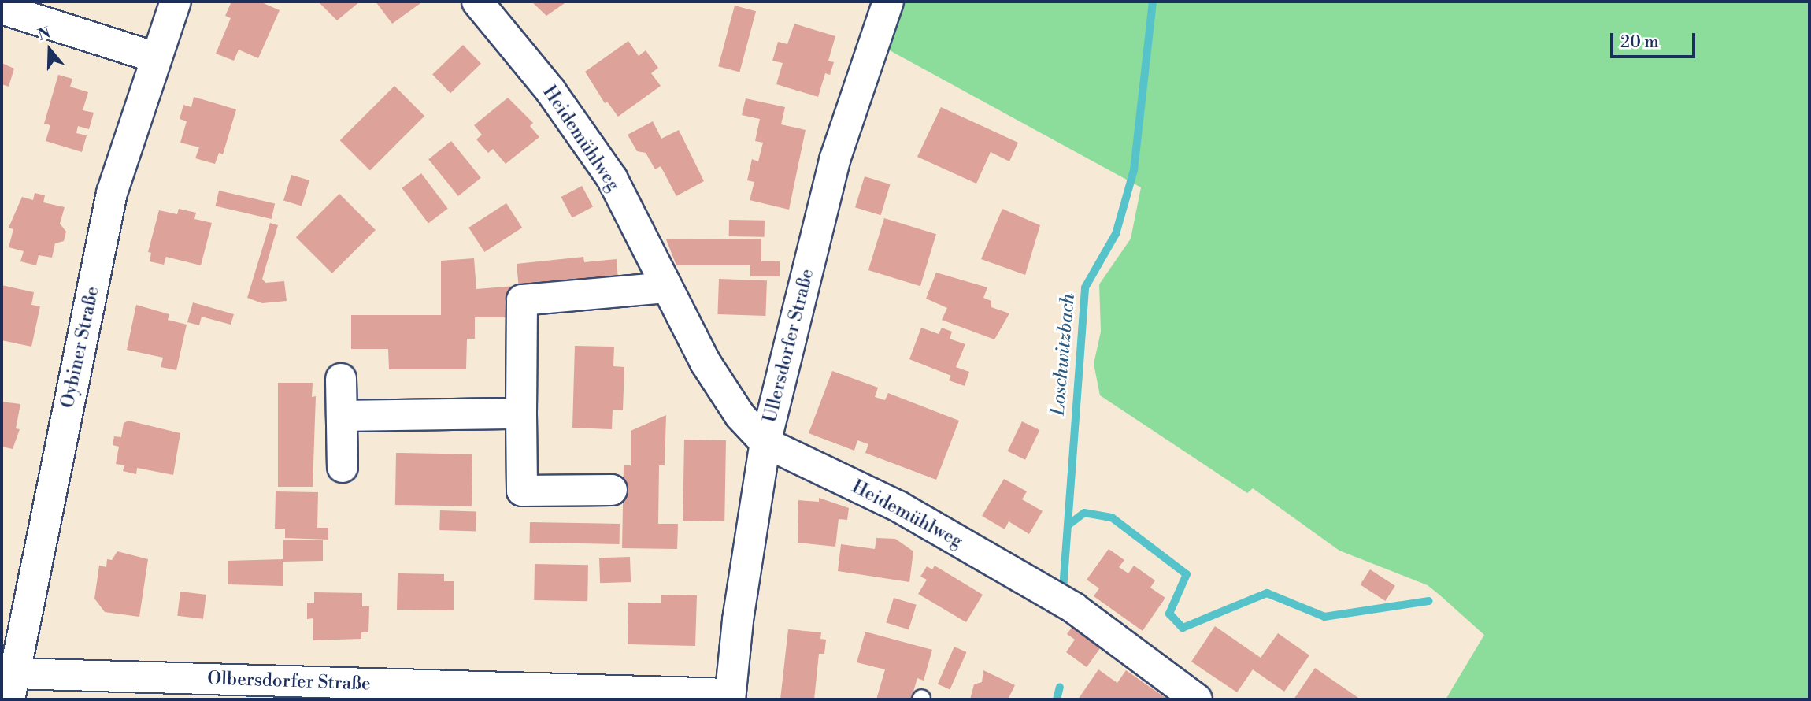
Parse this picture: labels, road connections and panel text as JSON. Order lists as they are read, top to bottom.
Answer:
{
  "streets": {
    "street": [
      "Heidemühlweg",
      "Ullersdorfer Straße",
      "Oybiner Straße",
      "Olbersdorfer Straße"
    ]
  },
  "crossings": [
    ["Heidemühlweg", "Ullersdorfer Straße"],
    ["Ullersdorfer Straße", "Olbersdorfer Straße"],
    ["Oybiner Straße", "Olbersdorfer Straße"]
  ],
  "water": ["Loschwitzbach"],
  "scale_bar": "20 m",
  "north": "top"
}
